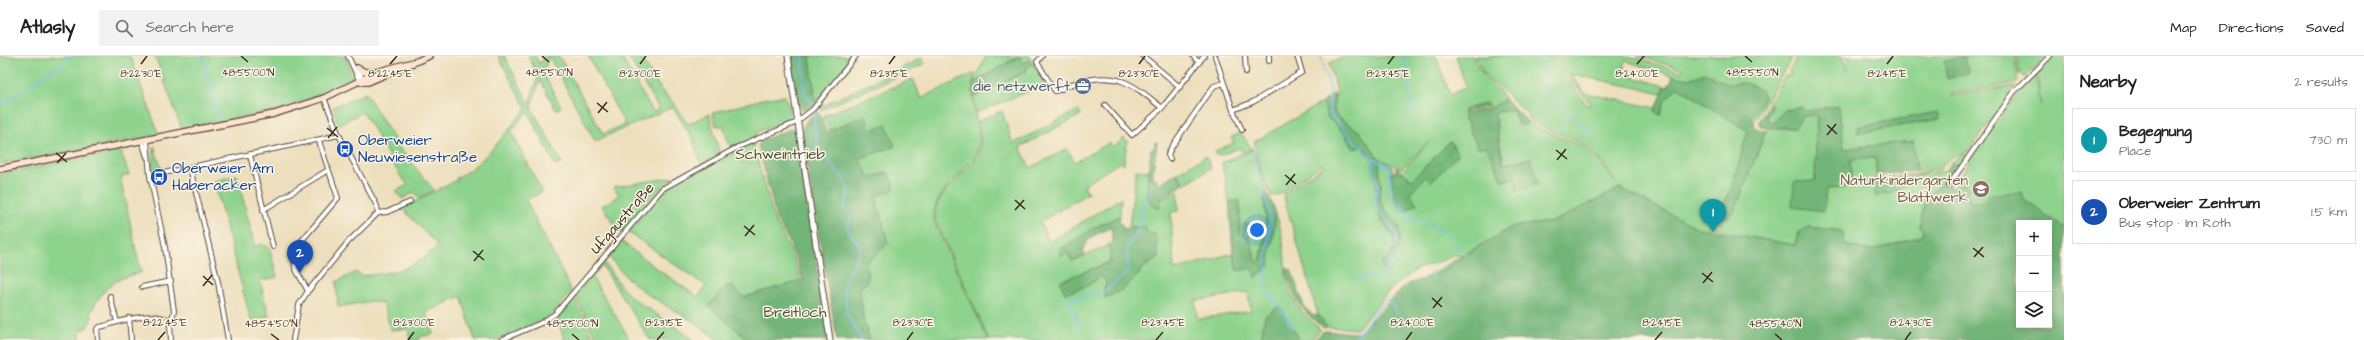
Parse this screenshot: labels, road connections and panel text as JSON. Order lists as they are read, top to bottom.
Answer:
{
  "streets": {
    "street": ["Ufgaustraße"]
  },
  "parks": ["Schweintrieb", "Breitloch"],
  "places": {
    "office": ["die netzwerft"],
    "bus stop": ["Oberweier Neuwiesenstraße", "Oberweier Am Haberacker"],
    "school or university": ["Naturkindergarten Blattwerk"]
  },
  "page": {
    "header": "Atlasly",
    "search": "Search here",
    "nav": ["Map", "Directions", "Saved"],
    "heading": ["Nearby", "2 results"],
    "list": [
      {
        "mark": "1",
        "name": "Begegnung",
        "note": "Place",
        "value": "730 m"
      },
      {
        "mark": "2",
        "name": "Oberweier Zentrum",
        "note": "Bus stop · Im Roth",
        "value": "1.5 km"
      }
    ],
    "pins": ["1", "2"],
    "map_buttons": ["+", "−"]
  },
  "coordinates": [
    "48°55'00\"N",
    "48°55'10\"N",
    "48°55'50\"N",
    "8°22'30\"E",
    "8°22'45\"E",
    "8°23'00\"E",
    "8°23'15\"E",
    "8°23'30\"E",
    "8°23'45\"E",
    "8°24'00\"E",
    "8°24'15\"E",
    "8°24'30\"E",
    "48°54'50\"N",
    "48°55'40\"N"
  ]
}
